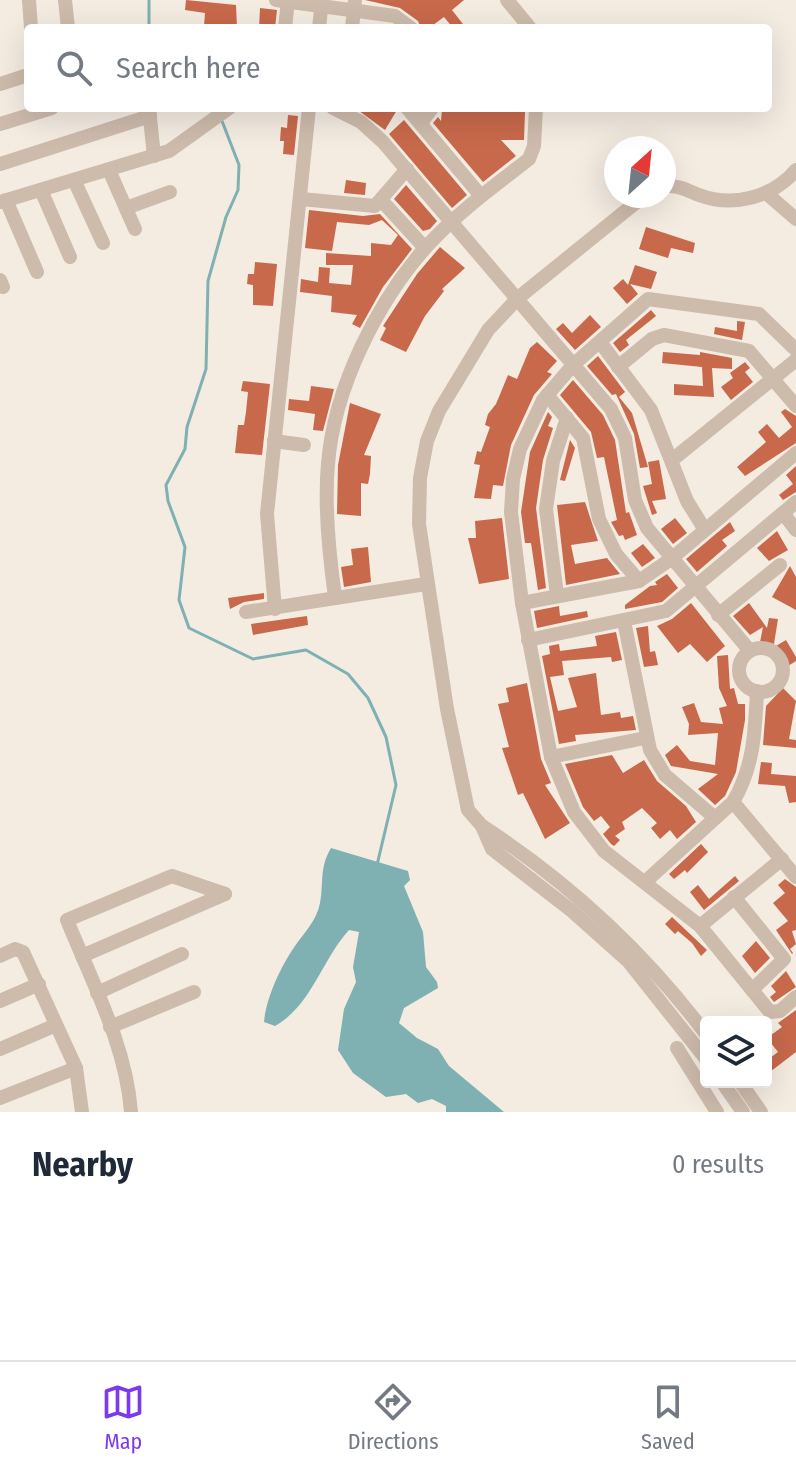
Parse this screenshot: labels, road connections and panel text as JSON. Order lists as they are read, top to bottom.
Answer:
{
  "north": "top right",
  "page": {
    "search": "Search here",
    "heading": ["Nearby", "0 results"],
    "nav": ["Map", "Directions", "Saved"]
  }
}
